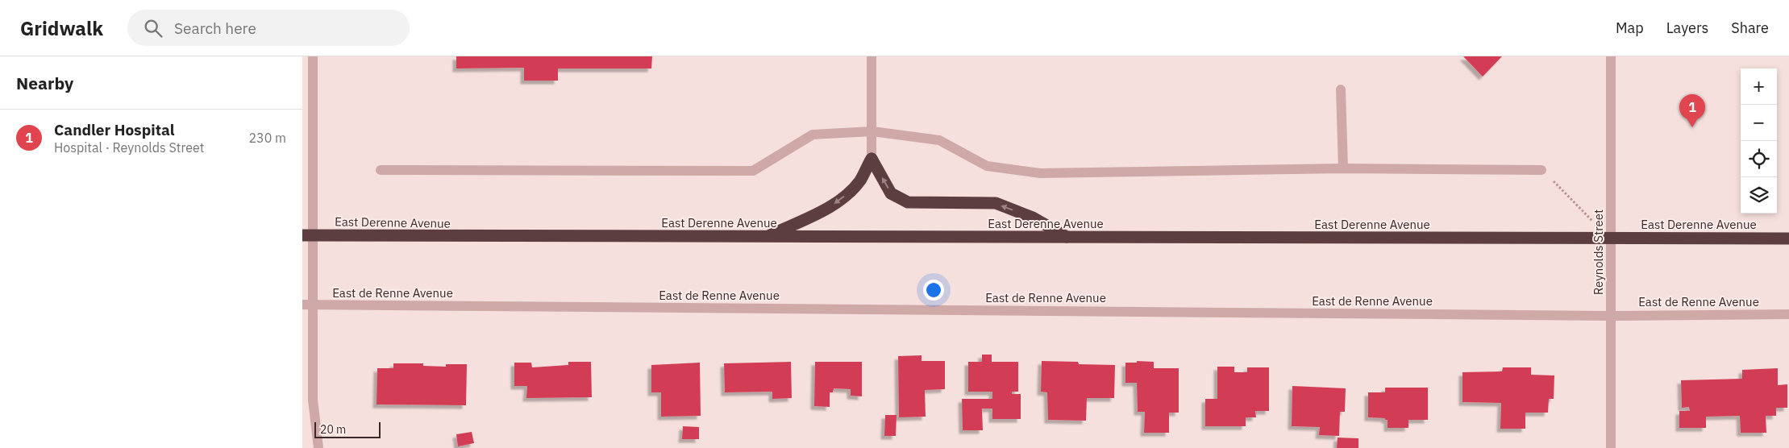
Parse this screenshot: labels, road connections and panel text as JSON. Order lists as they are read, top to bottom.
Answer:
{
  "streets": {
    "highway": ["East Derenne Avenue"],
    "street": ["Reynolds Street", "East de Renne Avenue"]
  },
  "crossings": [
    ["East Derenne Avenue", "Reynolds Street"],
    ["Reynolds Street", "East de Renne Avenue"]
  ],
  "scale_bar": "20 m",
  "page": {
    "header": "Gridwalk",
    "search": "Search here",
    "nav": ["Map", "Layers", "Share"],
    "heading": "Nearby",
    "map_buttons": ["+", "−"],
    "pins": "1",
    "list": [
      {
        "mark": "1",
        "name": "Candler Hospital",
        "note": "Hospital · Reynolds Street",
        "value": "230 m"
      }
    ],
    "scale": "20 m"
  }
}
